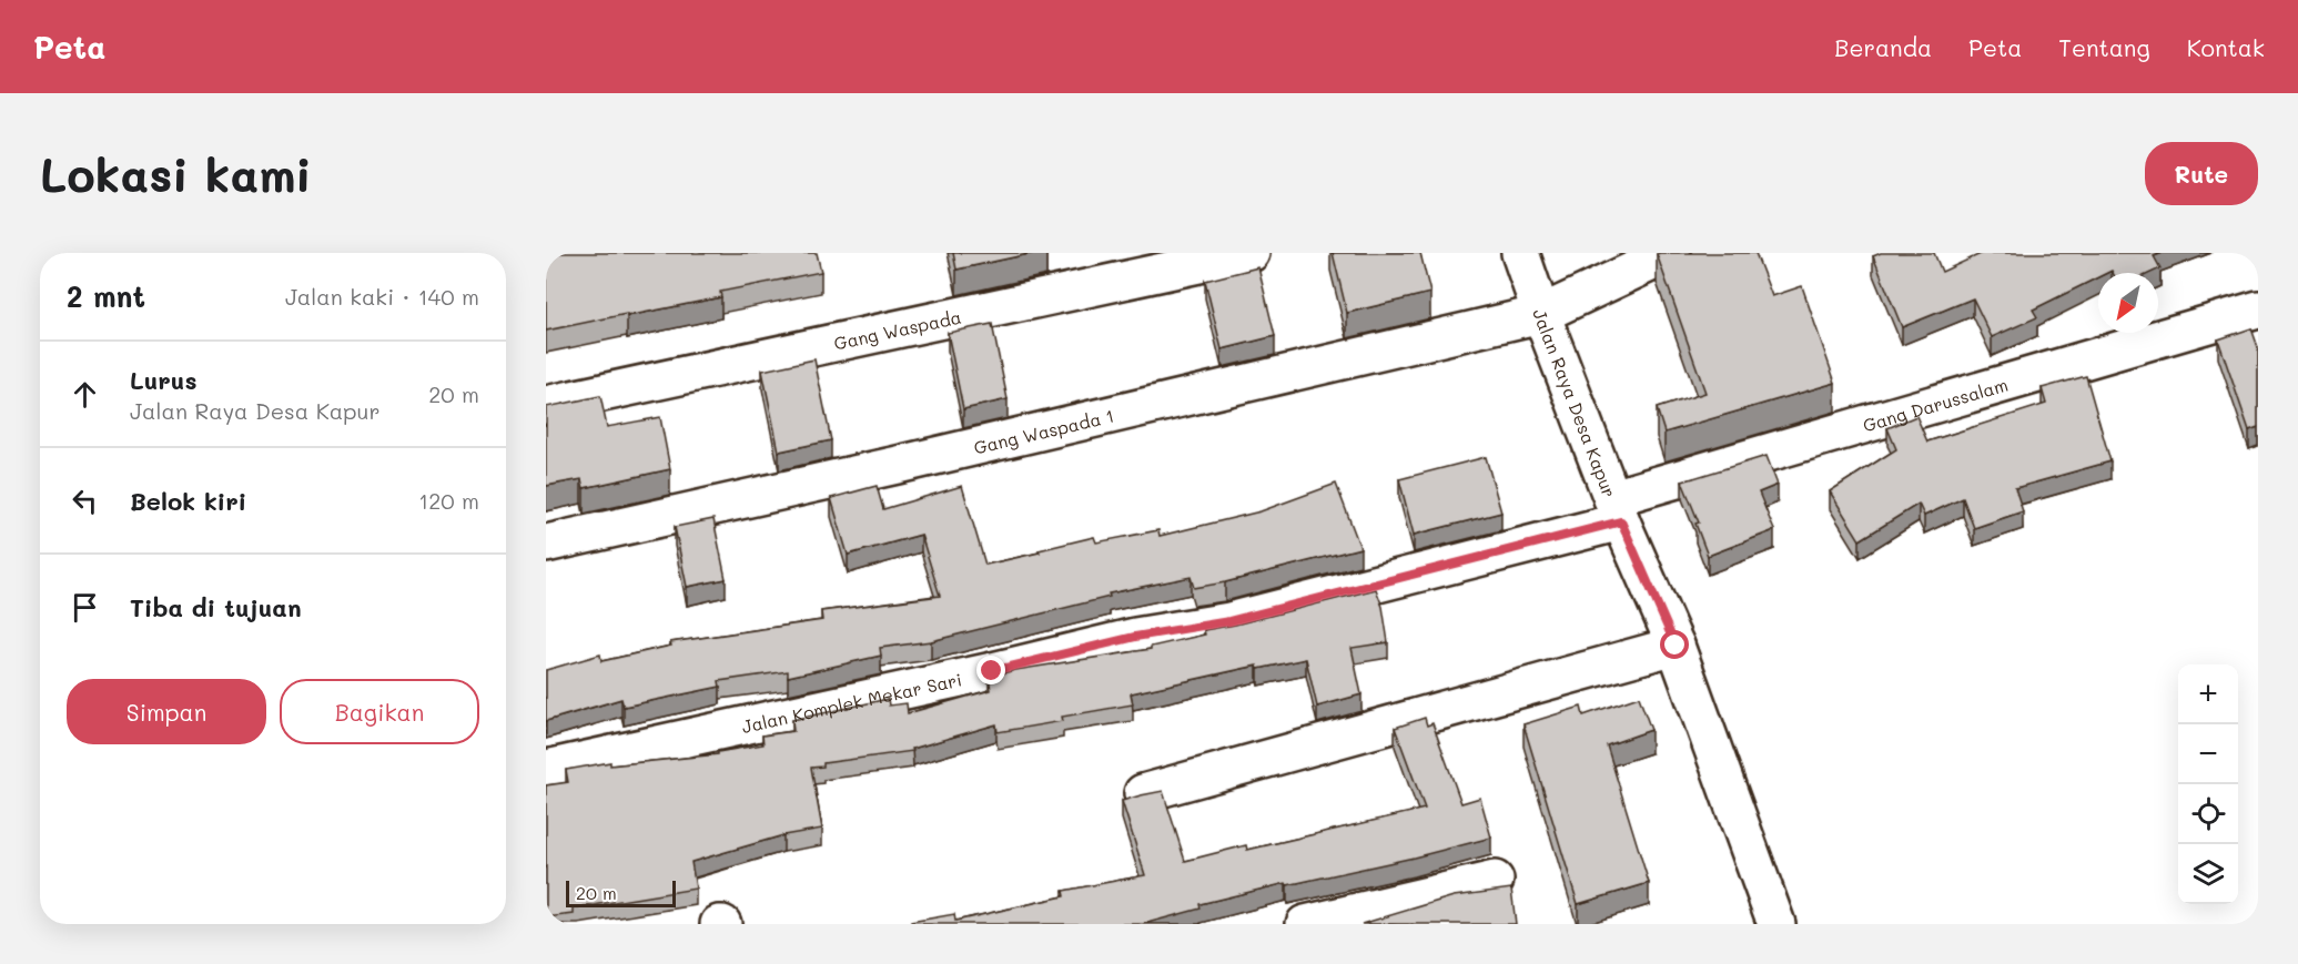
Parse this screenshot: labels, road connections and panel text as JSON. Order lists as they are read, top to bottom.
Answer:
{
  "streets": {
    "street": [
      "Gang Waspada",
      "Jalan Raya Desa Kapur",
      "Gang Darussalam",
      "Gang Waspada 1",
      "Jalan Komplek Mekar Sari"
    ]
  },
  "crossings": [
    ["Jalan Raya Desa Kapur", "Gang Darussalam"],
    ["Jalan Raya Desa Kapur", "Gang Waspada 1"],
    ["Jalan Raya Desa Kapur", "Jalan Komplek Mekar Sari"],
    ["Gang Darussalam", "Jalan Komplek Mekar Sari"]
  ],
  "scale_bar": "20 m",
  "north": "bottom left",
  "page": {
    "header": "Peta",
    "nav": [
      "Beranda",
      "Peta",
      "Tentang",
      "Kontak"
    ],
    "buttons": [
      "Rute",
      ["Simpan", "Bagikan"]
    ],
    "title": "Lokasi kami",
    "heading": ["2 mnt", "Jalan kaki · 140 m"],
    "list": [
      ["Lurus", "Jalan Raya Desa Kapur", "20 m"],
      ["Belok kiri", "120 m"],
      "Tiba di tujuan"
    ],
    "map_buttons": ["+", "−"],
    "scale": "20 m"
  }
}
